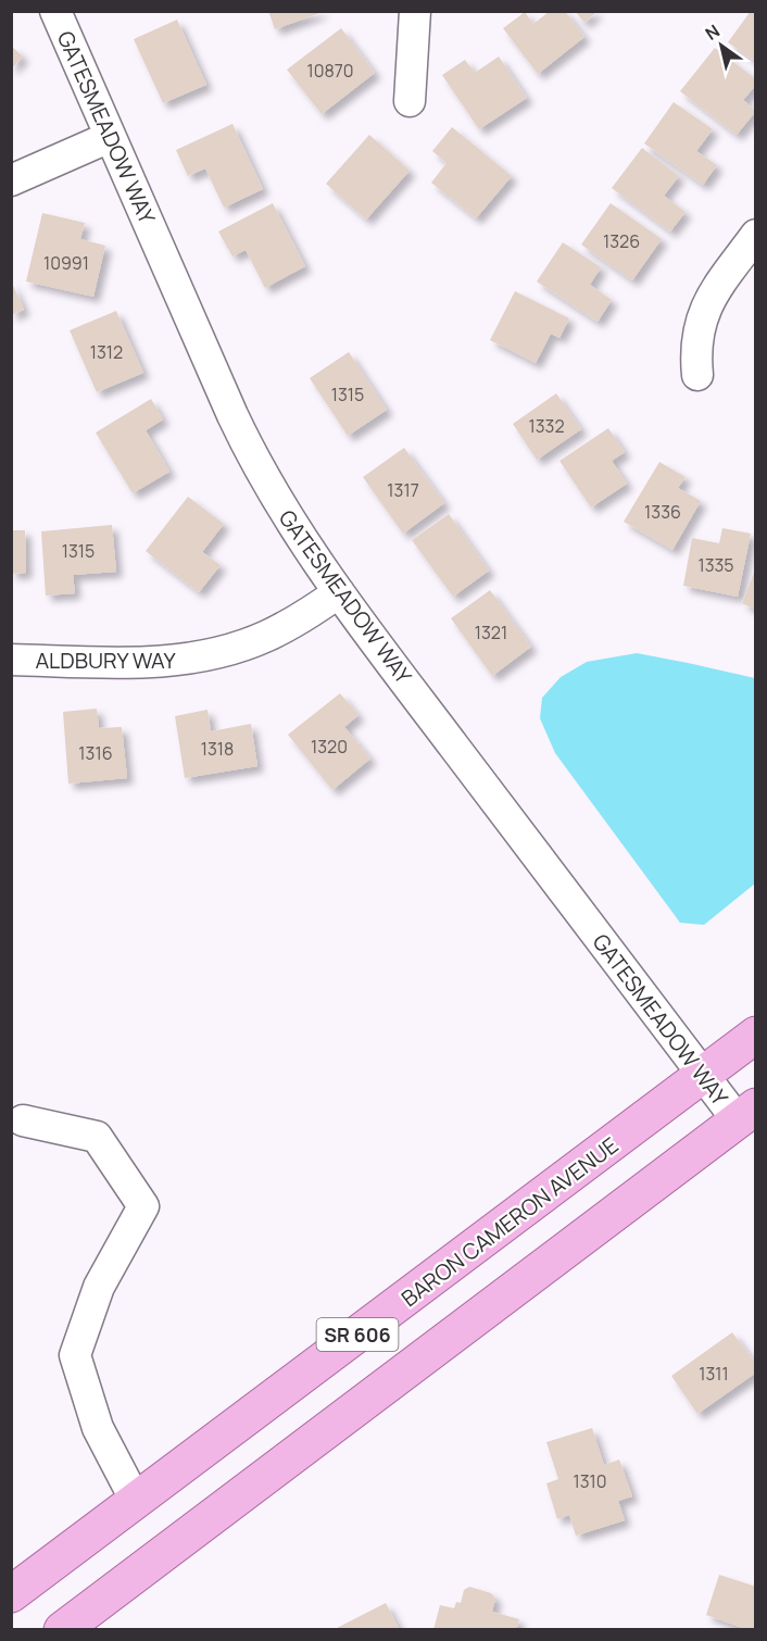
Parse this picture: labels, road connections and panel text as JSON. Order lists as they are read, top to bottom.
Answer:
{
  "streets": {
    "main road": ["BARON CAMERON AVENUE", "SR 606"],
    "street": ["GATESMEADOW WAY", "ALDBURY WAY"]
  },
  "crossings": [
    ["GATESMEADOW WAY", "ALDBURY WAY"],
    ["GATESMEADOW WAY", "BARON CAMERON AVENUE"],
    ["GATESMEADOW WAY", "SR 606"]
  ],
  "house_numbers": [
    "10870",
    "1326",
    "10991",
    "1312",
    "1315",
    "1332",
    "1317",
    "1336",
    "1315",
    "1335",
    "1321",
    "1320",
    "1318",
    "1316",
    "1311",
    "1310"
  ],
  "north": "top left"
}
